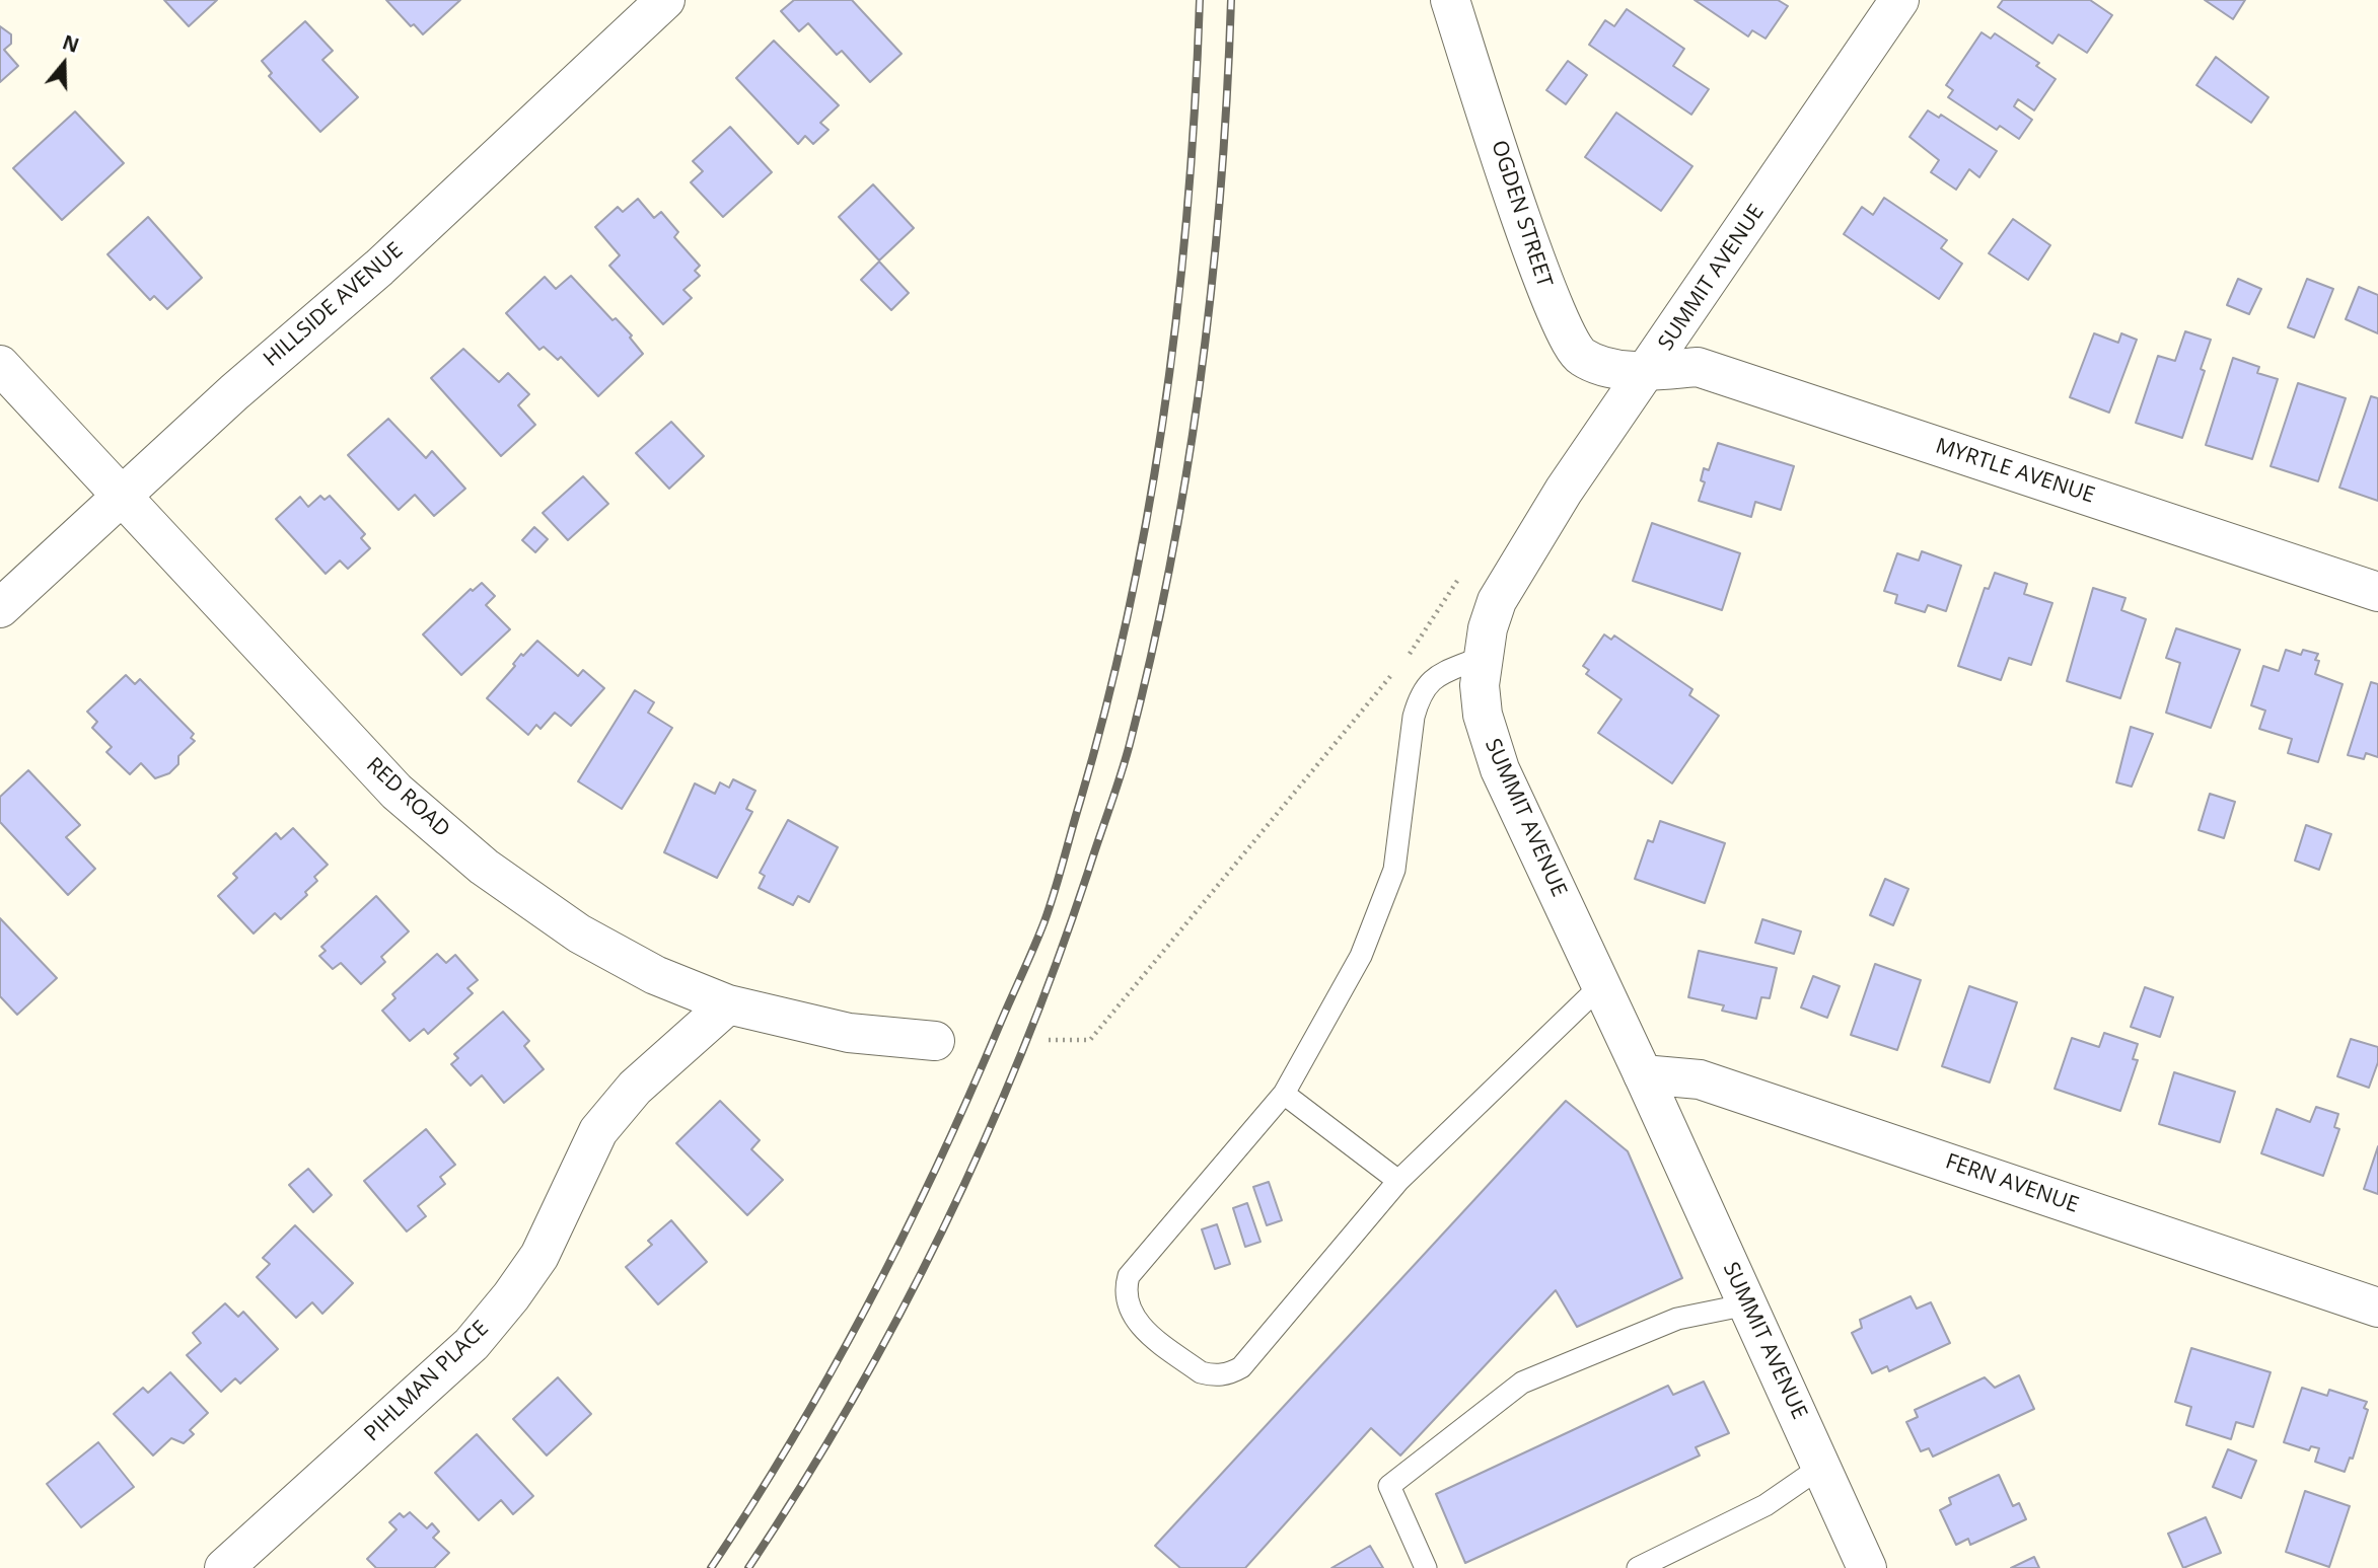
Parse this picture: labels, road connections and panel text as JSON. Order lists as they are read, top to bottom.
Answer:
{
  "streets": {
    "street": [
      "OGDEN STREET",
      "SUMMIT AVENUE",
      "HILLSIDE AVENUE",
      "MYRTLE AVENUE",
      "RED ROAD",
      "FERN AVENUE",
      "PIHLMAN PLACE"
    ]
  },
  "crossings": [
    ["OGDEN STREET", "SUMMIT AVENUE"],
    ["OGDEN STREET", "MYRTLE AVENUE"],
    ["SUMMIT AVENUE", "MYRTLE AVENUE"],
    ["SUMMIT AVENUE", "FERN AVENUE"],
    ["HILLSIDE AVENUE", "RED ROAD"],
    ["RED ROAD", "PIHLMAN PLACE"]
  ],
  "north": "top"
}
